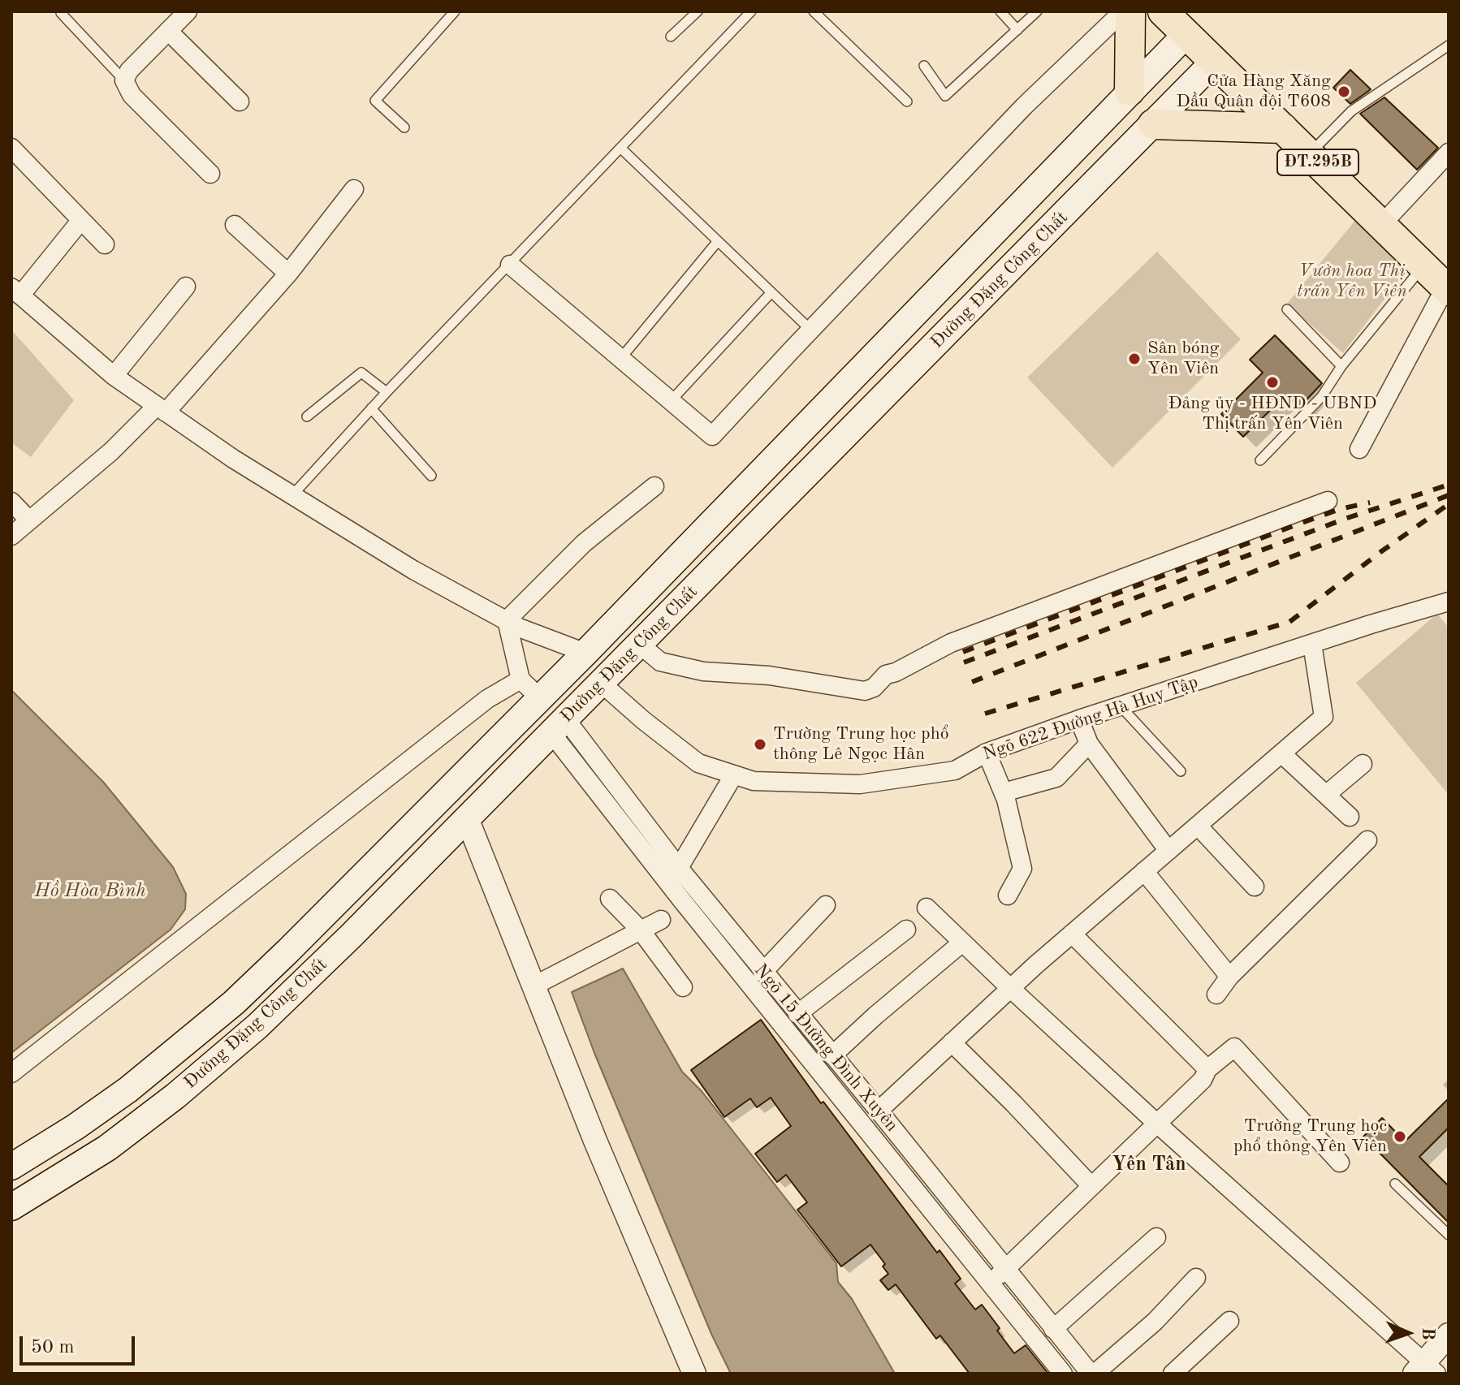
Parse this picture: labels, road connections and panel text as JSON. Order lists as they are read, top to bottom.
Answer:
{
  "streets": {
    "main road": ["ĐT.295B", "Đường Đặng Công Chất"],
    "street": ["Ngõ 622 Đường Hà Huy Tập", "Ngõ 15 Đường Đình Xuyên"]
  },
  "crossings": [
    ["ĐT.295B", "Đường Đặng Công Chất"],
    ["Đường Đặng Công Chất", "Ngõ 622 Đường Hà Huy Tập"],
    ["Đường Đặng Công Chất", "Ngõ 15 Đường Đình Xuyên"]
  ],
  "districts": ["Yên Tân"],
  "water": ["Hồ Hòa Bình"],
  "parks": ["Vườn hoa Thị trấn Yên Viên"],
  "places": [
    "Cửa Hàng Xăng Dầu Quân đội T608",
    "Sân bóng Yên Viên",
    "Đảng ủy - HĐND - UBND Thị trấn Yên Viên",
    "Trường Trung học phổ thông Lê Ngọc Hân",
    "Trường Trung học phổ thông Yên Viên"
  ],
  "scale_bar": "50 m",
  "north": "right"
}
